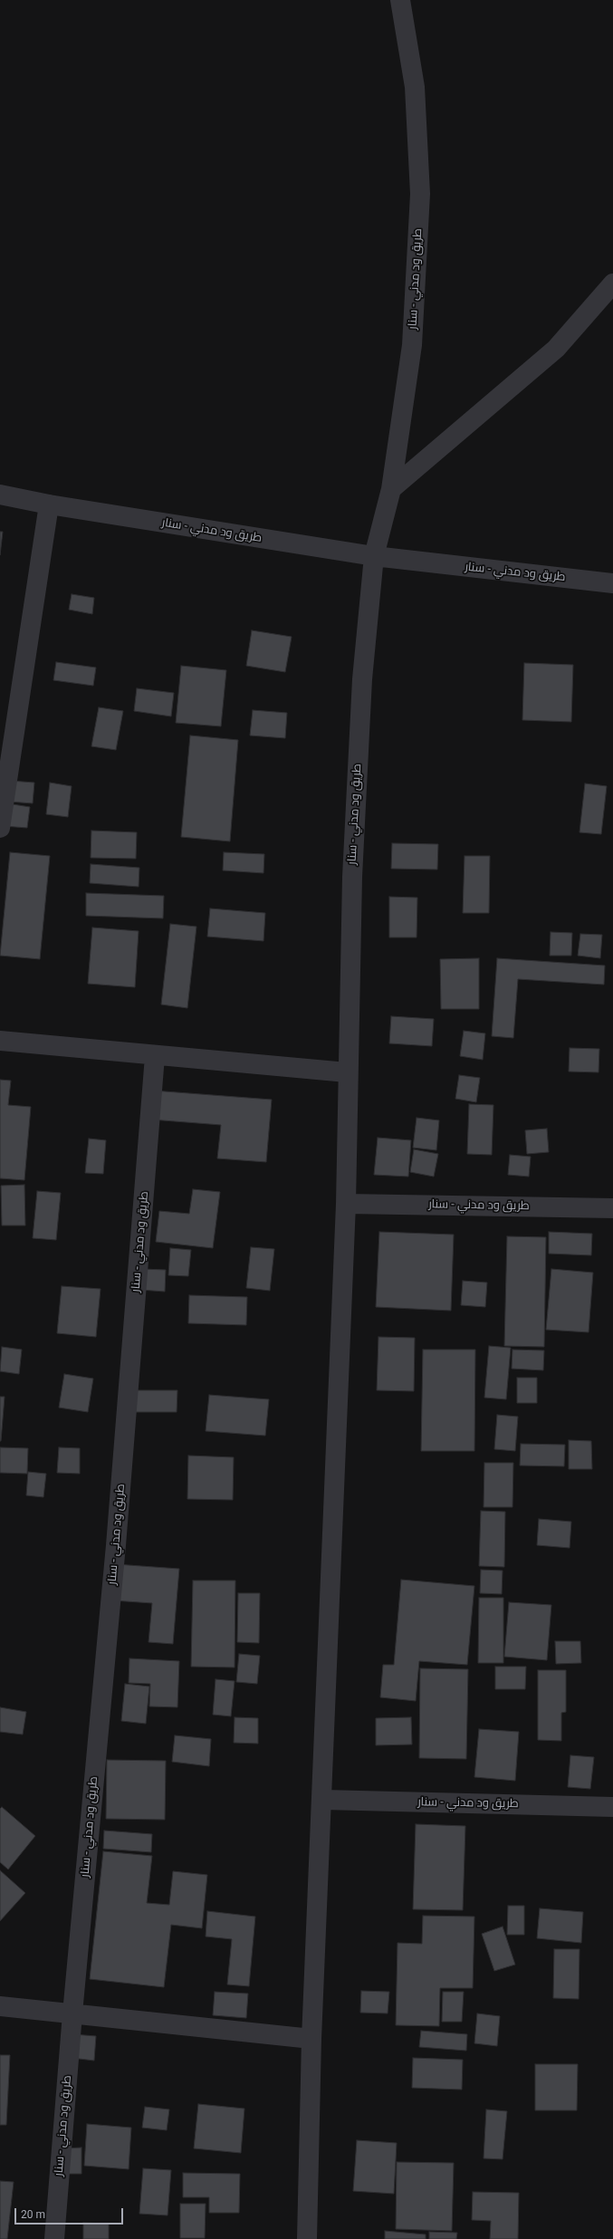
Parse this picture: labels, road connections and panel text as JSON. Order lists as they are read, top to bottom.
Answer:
{
  "streets": {
    "street": ["طريق ود مدني - سنار"]
  },
  "scale_bar": "20 m"
}
